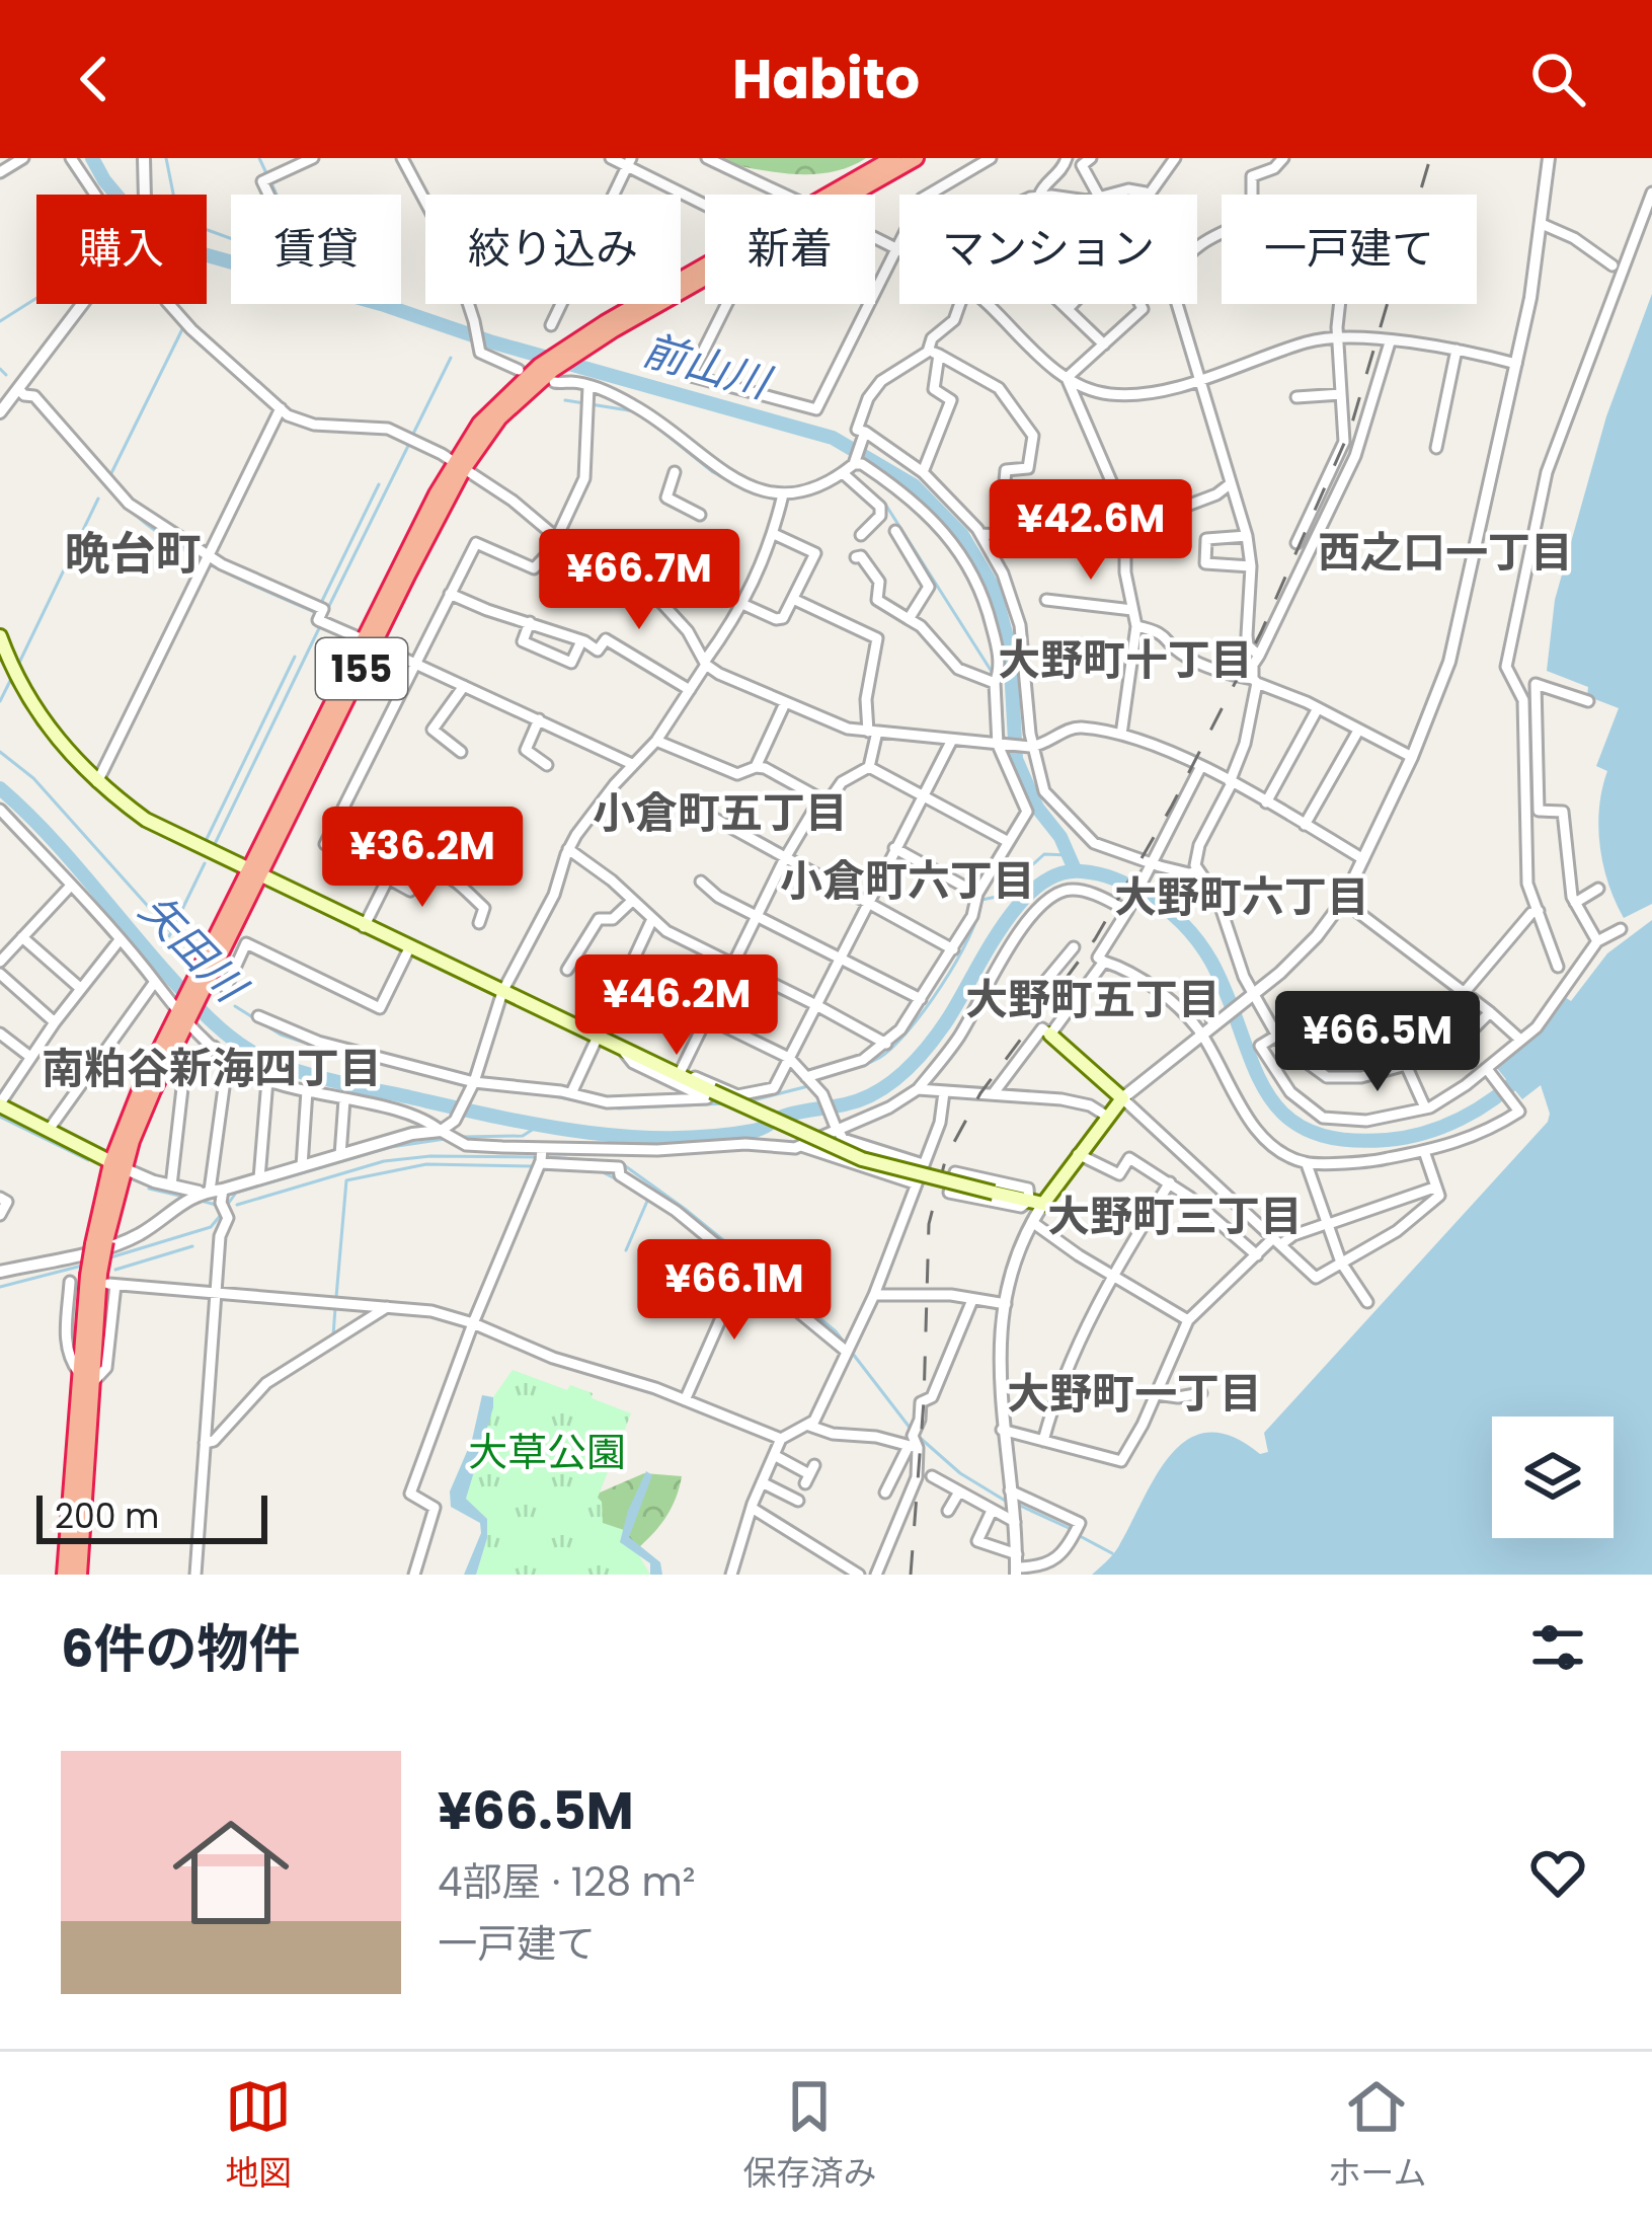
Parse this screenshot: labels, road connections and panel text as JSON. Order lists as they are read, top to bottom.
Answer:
{
  "streets": {
    "highway": ["155"]
  },
  "districts": [
    "西之口一丁目",
    "晩台町",
    "大野町十丁目",
    "小倉町五丁目",
    "小倉町六丁目",
    "大野町六丁目",
    "大野町五丁目",
    "南粕谷新海四丁目",
    "大野町三丁目",
    "大野町一丁目"
  ],
  "water": ["前山川", "矢田川"],
  "parks": ["大草公園"],
  "scale_bar": "200 m",
  "page": {
    "header": "Habito",
    "chip": [
      "購入",
      "賃貸",
      "絞り込み",
      "新着",
      "マンション",
      "一戸建て"
    ],
    "price": [
      "¥42.6M",
      "¥66.7M",
      "¥36.2M",
      "¥46.2M",
      "¥66.5M",
      "¥66.1M"
    ],
    "scale": "200 m",
    "heading": "6件の物件",
    "list": [
      {
        "name": "¥66.5M",
        "note": "4部屋 · 128 m² · 一戸建て"
      }
    ],
    "tabs": ["地図", "保存済み", "ホーム"]
  }
}
